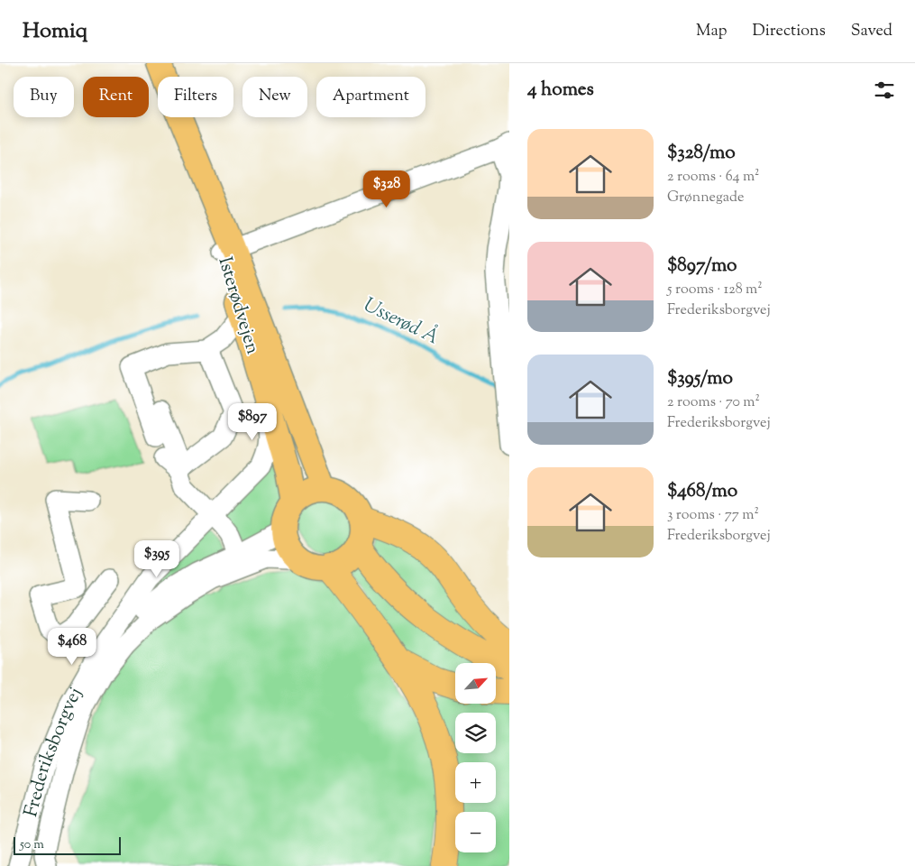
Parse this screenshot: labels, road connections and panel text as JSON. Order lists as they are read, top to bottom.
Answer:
{
  "streets": {
    "main road": ["Isterødvejen"],
    "street": ["Frederiksborgvej"]
  },
  "crossings": [
    ["Isterødvejen", "Frederiksborgvej"]
  ],
  "water": ["Usserød Å"],
  "scale_bar": "50 m",
  "north": "top right",
  "page": {
    "header": "Homiq",
    "nav": ["Map", "Directions", "Saved"],
    "heading": "4 homes",
    "chip": [
      "Buy",
      "Rent",
      "Filters",
      "New",
      "Apartment"
    ],
    "list": [
      {
        "name": "$328/mo",
        "note": "2 rooms · 64 m² · Grønnegade"
      },
      {
        "name": "$897/mo",
        "note": "5 rooms · 128 m² · Frederiksborgvej"
      },
      {
        "name": "$395/mo",
        "note": "2 rooms · 70 m² · Frederiksborgvej"
      },
      {
        "name": "$468/mo",
        "note": "3 rooms · 77 m² · Frederiksborgvej"
      }
    ],
    "price": [
      "$328",
      "$897",
      "$395",
      "$468"
    ],
    "map_buttons": ["+", "−"],
    "scale": "50 m"
  }
}
